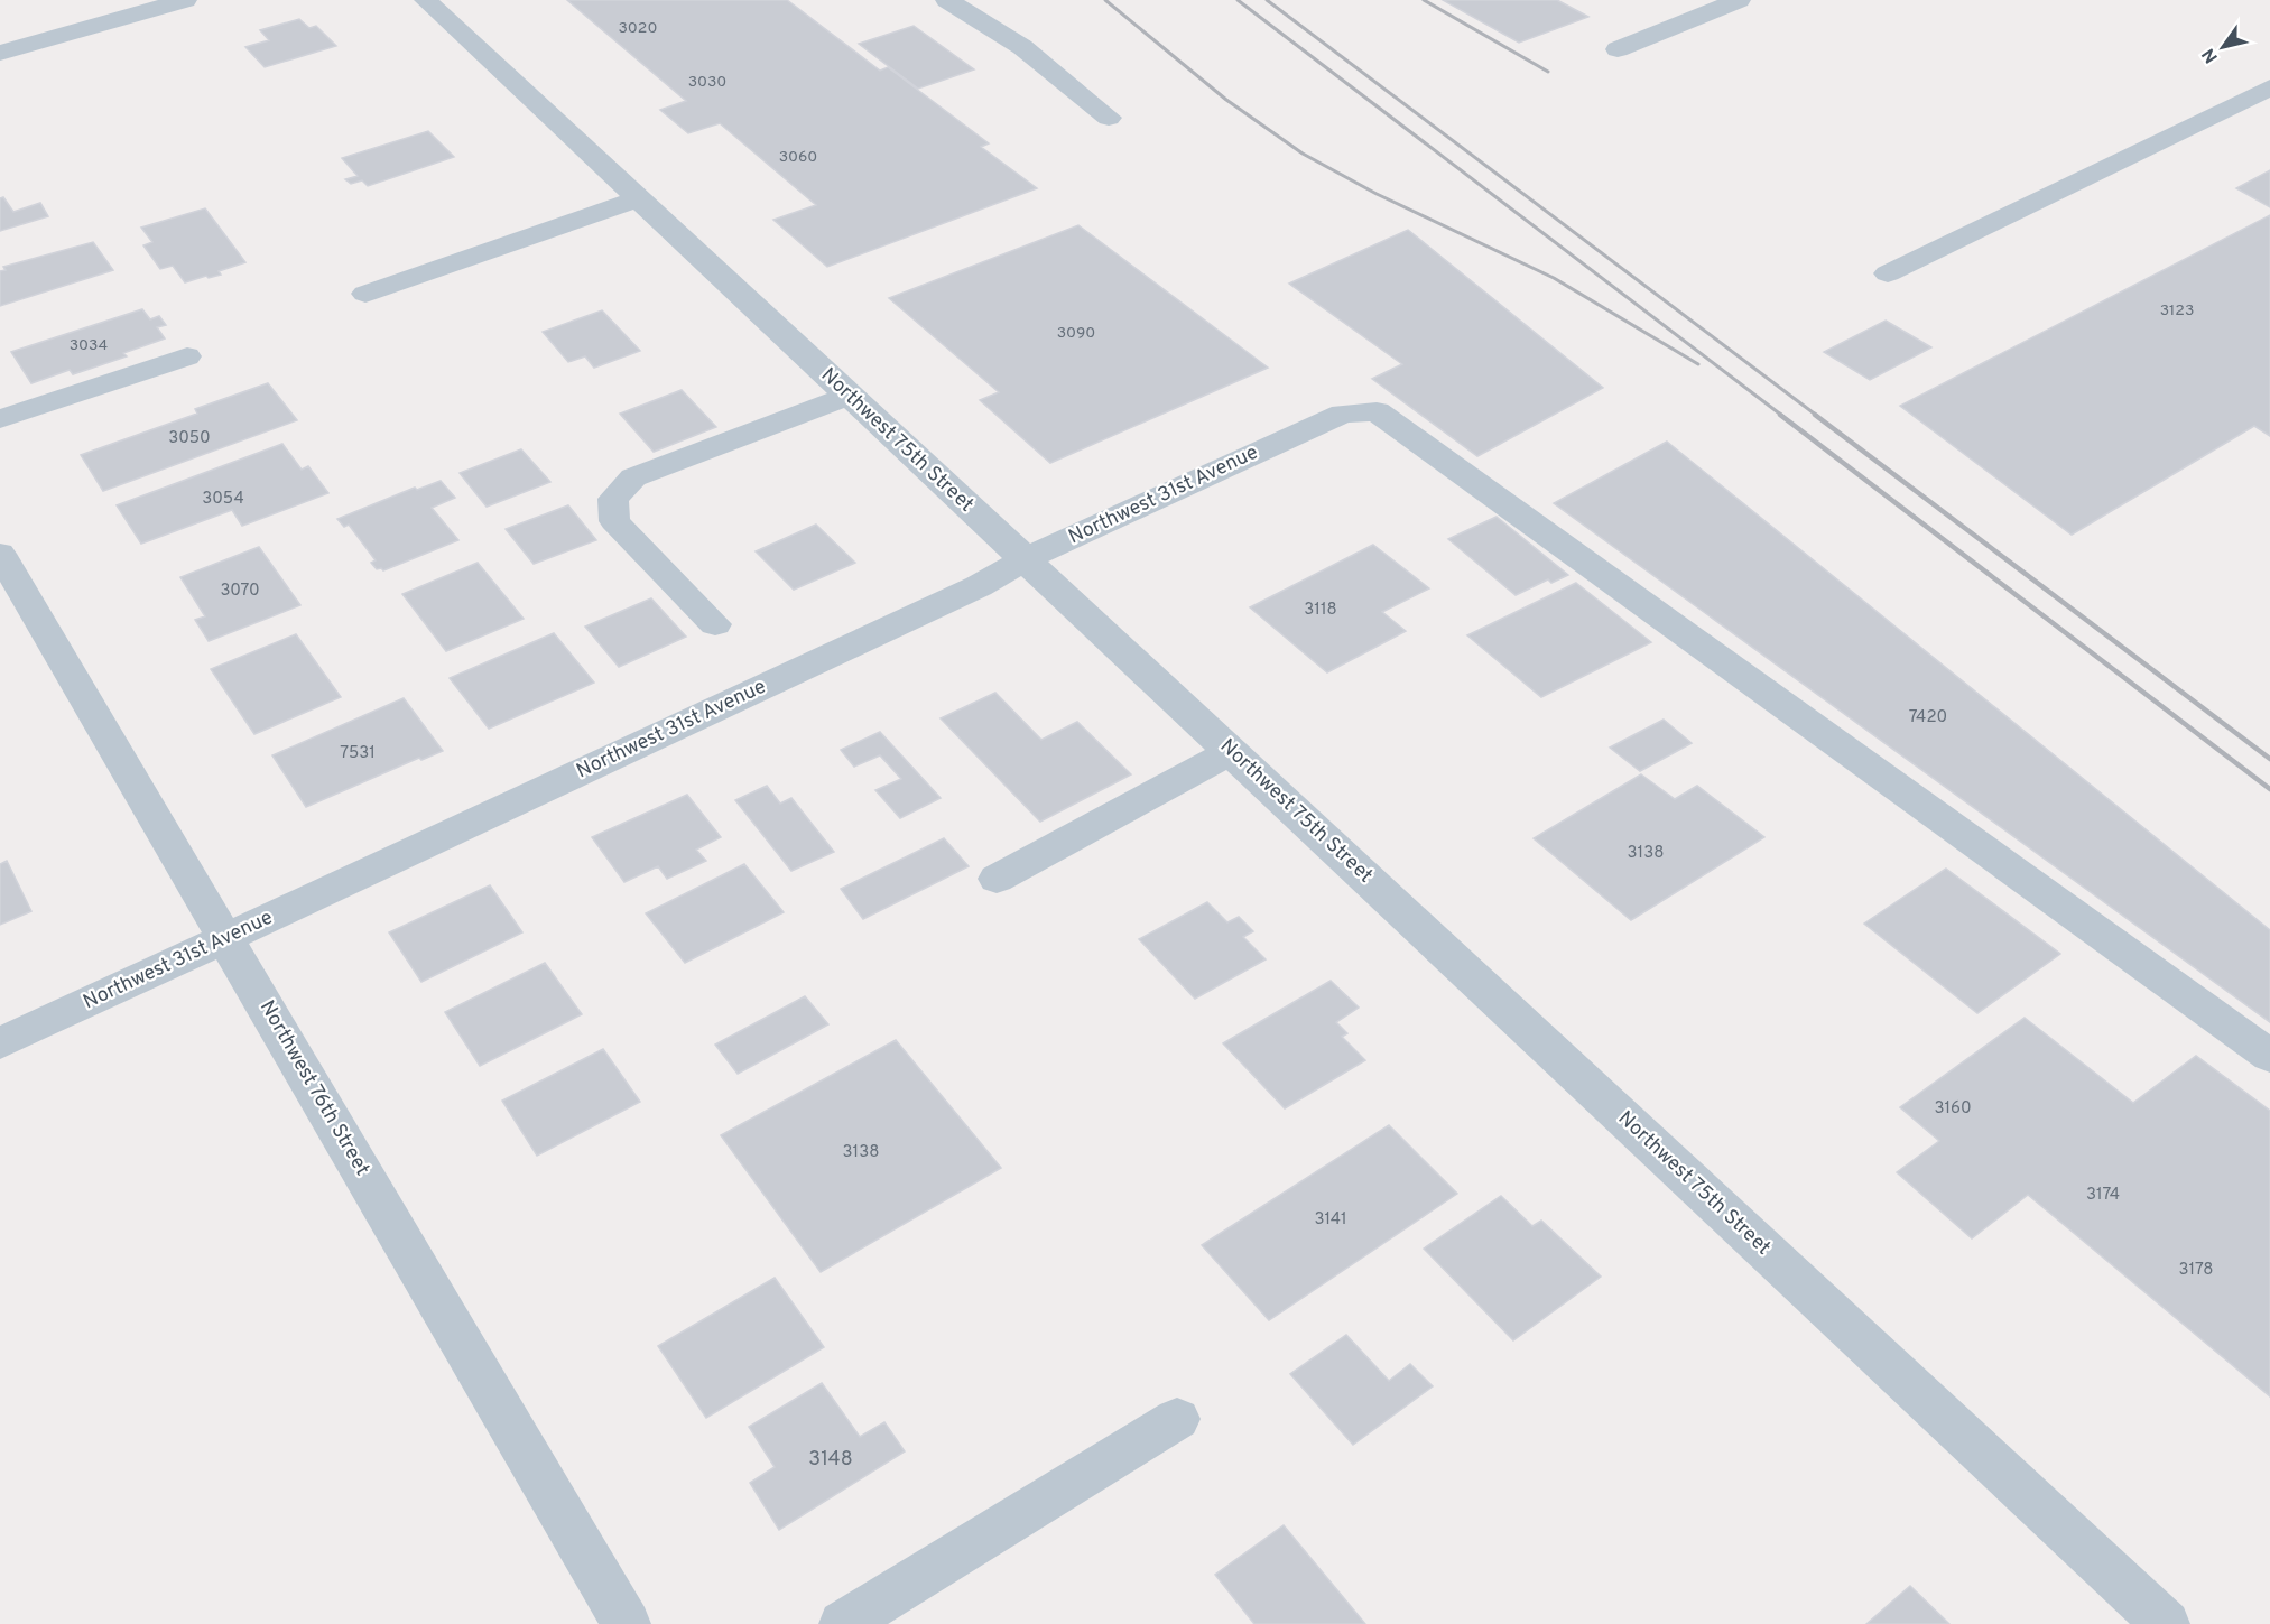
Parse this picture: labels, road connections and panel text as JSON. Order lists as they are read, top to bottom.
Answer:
{
  "streets": {
    "street": ["Northwest 75th Street", "Northwest 31st Avenue", "Northwest 76th Street"]
  },
  "crossings": [
    ["Northwest 75th Street", "Northwest 31st Avenue"],
    ["Northwest 31st Avenue", "Northwest 76th Street"]
  ],
  "house_numbers": [
    "3020",
    "3030",
    "3060",
    "3123",
    "3090",
    "3034",
    "3050",
    "3054",
    "3070",
    "3118",
    "7420",
    "7531",
    "3138",
    "3160",
    "3138",
    "3174",
    "3141",
    "3178",
    "3148"
  ],
  "north": "bottom left"
}
